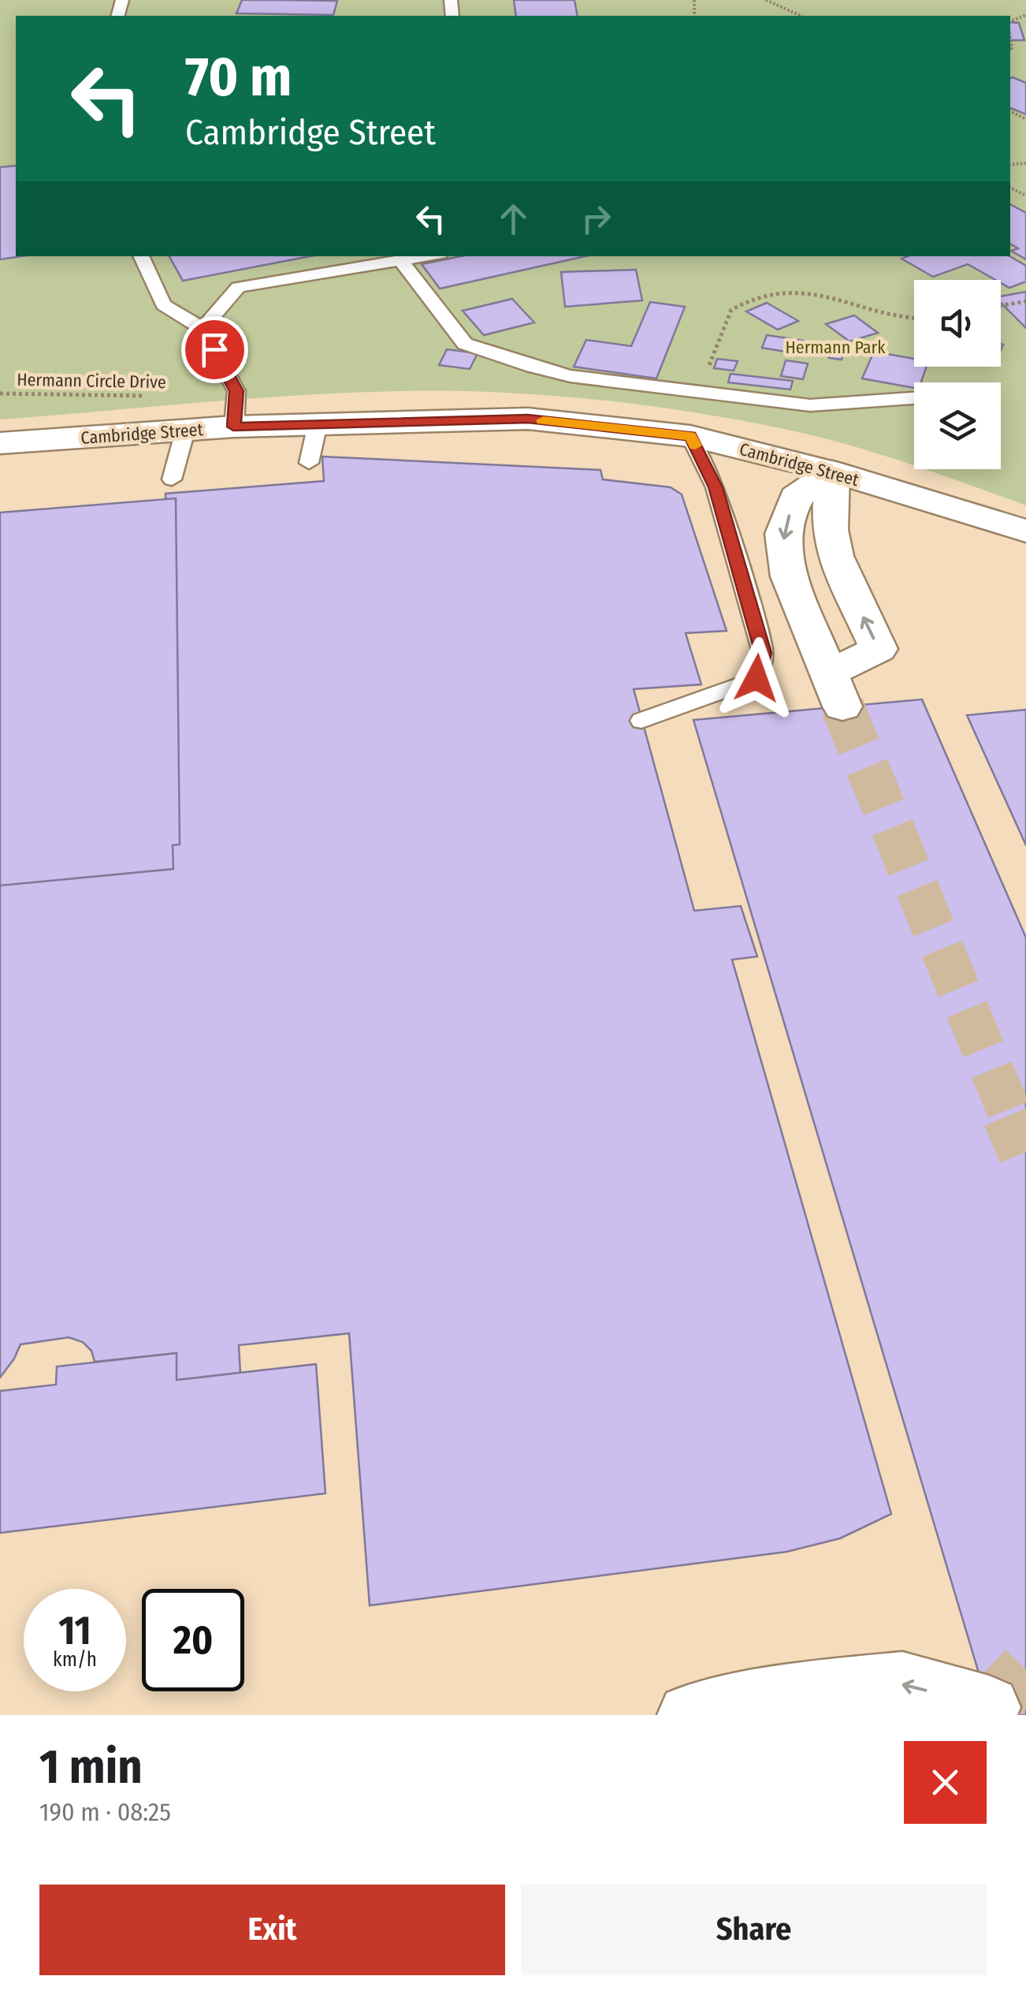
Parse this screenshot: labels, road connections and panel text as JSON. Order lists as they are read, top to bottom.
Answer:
{
  "streets": {
    "street": ["Cambridge Street"],
    "path": ["Hermann Circle Drive"]
  },
  "parks": ["Hermann Park"],
  "page": {
    "turn": ["70 m", "Cambridge Street"],
    "speed": "11 km/h",
    "limit": "20",
    "heading": ["1 min", "190 m · 08:25"],
    "buttons": ["Exit", "Share"]
  }
}
